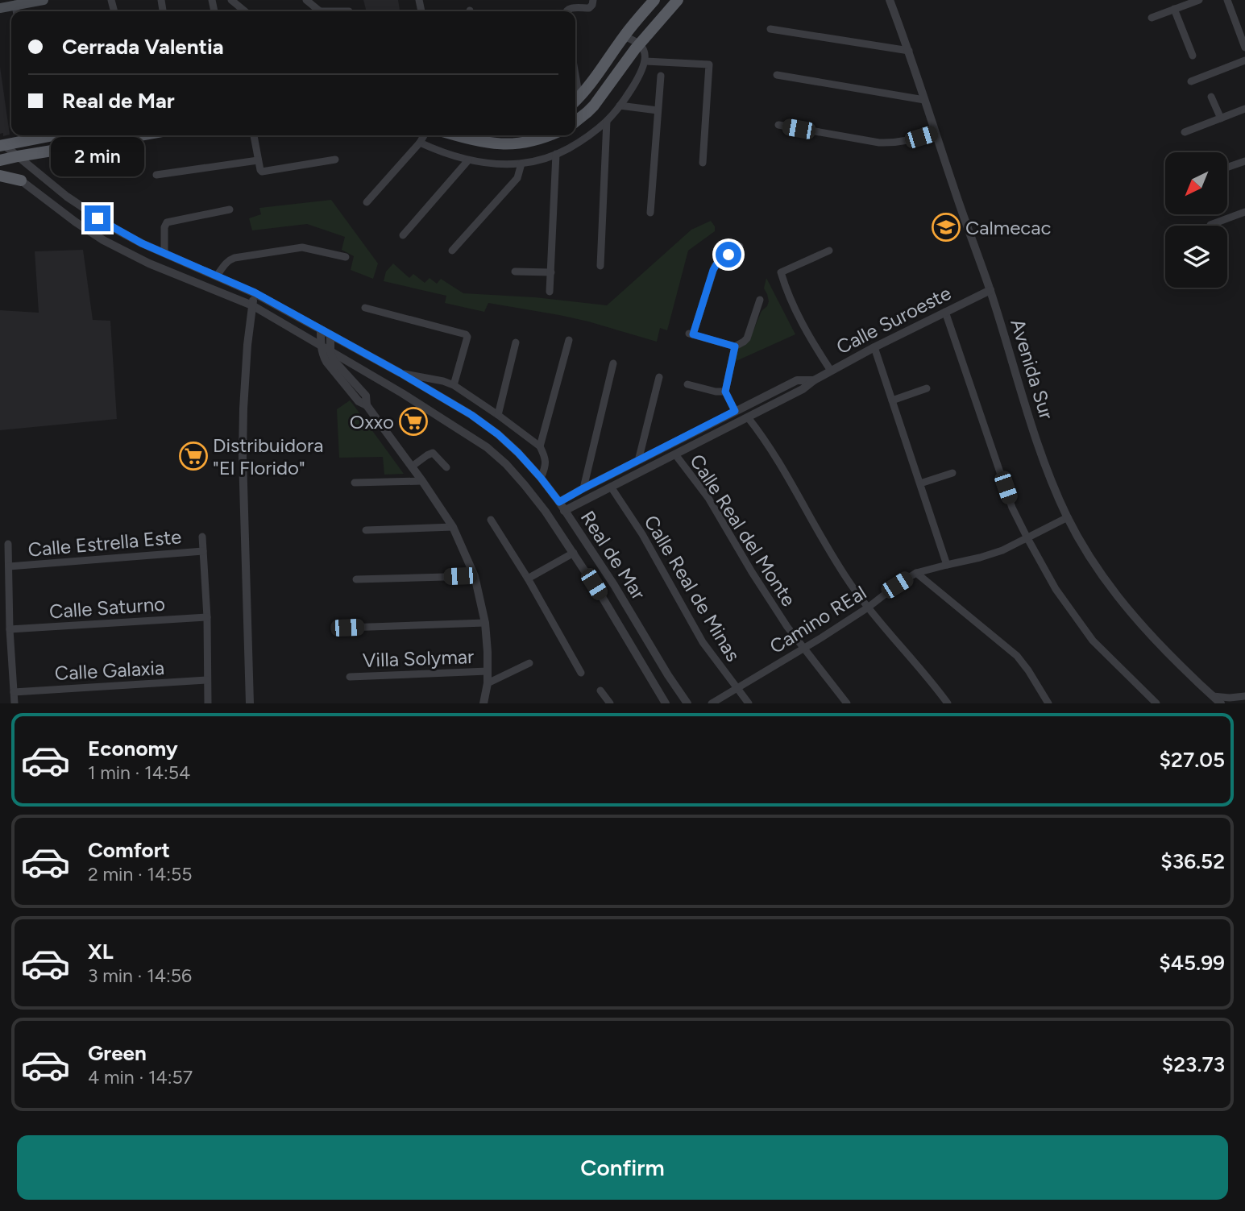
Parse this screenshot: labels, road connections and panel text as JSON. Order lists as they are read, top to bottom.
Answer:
{
  "streets": {
    "street": [
      "Calle Suroeste",
      "Avenida Sur",
      "Calle Real del Monte",
      "Calle Estrella Este",
      "Real de Mar",
      "Calle Real de Minas",
      "Calle Saturno",
      "Camino REal",
      "Villa Solymar",
      "Calle Galaxia"
    ]
  },
  "crossings": [
    ["Calle Suroeste", "Avenida Sur"],
    ["Calle Suroeste", "Calle Real del Monte"],
    ["Calle Suroeste", "Real de Mar"],
    ["Calle Suroeste", "Calle Real de Minas"],
    ["Avenida Sur", "Camino REal"],
    ["Calle Real del Monte", "Camino REal"],
    ["Calle Real de Minas", "Camino REal"]
  ],
  "places": {
    "school or university": ["Calmecac"],
    "supermarket": ["Oxxo", "Distribuidora \"El Florido\""]
  },
  "north": "bottom left",
  "page": {
    "banner": ["Cerrada Valentia", "Real de Mar"],
    "bubble": "2 min",
    "list": [
      {
        "name": "Economy",
        "note": "1 min · 14:54",
        "value": "$27.05"
      },
      {
        "name": "Comfort",
        "note": "2 min · 14:55",
        "value": "$36.52"
      },
      {
        "name": "XL",
        "note": "3 min · 14:56",
        "value": "$45.99"
      },
      {
        "name": "Green",
        "note": "4 min · 14:57",
        "value": "$23.73"
      }
    ],
    "buttons": "Confirm"
  }
}
